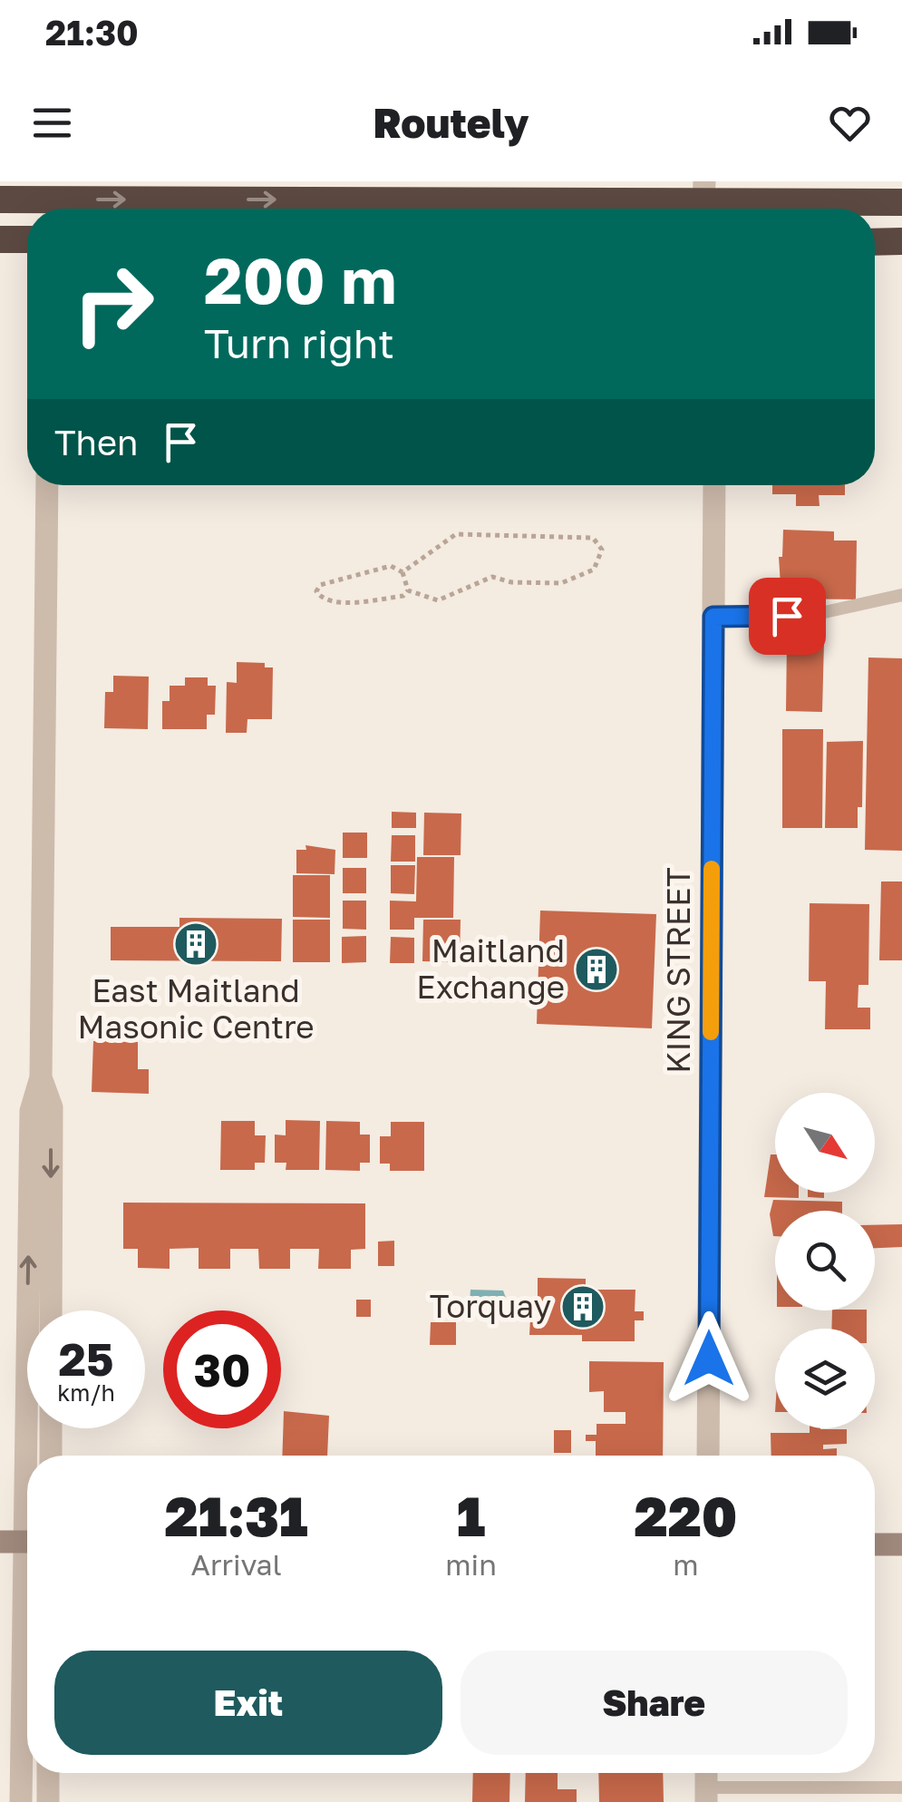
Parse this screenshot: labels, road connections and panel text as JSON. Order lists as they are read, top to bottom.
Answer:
{
  "streets": {
    "street": ["KING STREET"]
  },
  "places": {
    "building": ["East Maitland Masonic Centre", "Maitland Exchange", "Torquay"]
  },
  "north": "bottom right",
  "page": {
    "status": "21:30",
    "header": "Routely",
    "turn": ["200 m", "Turn right"],
    "then": "Then",
    "speed": "25 km/h",
    "limit": "30",
    "eta": [
      "21:31",
      "Arrival",
      "1",
      "min",
      "220",
      "m"
    ],
    "buttons": ["Exit", "Share"]
  }
}
